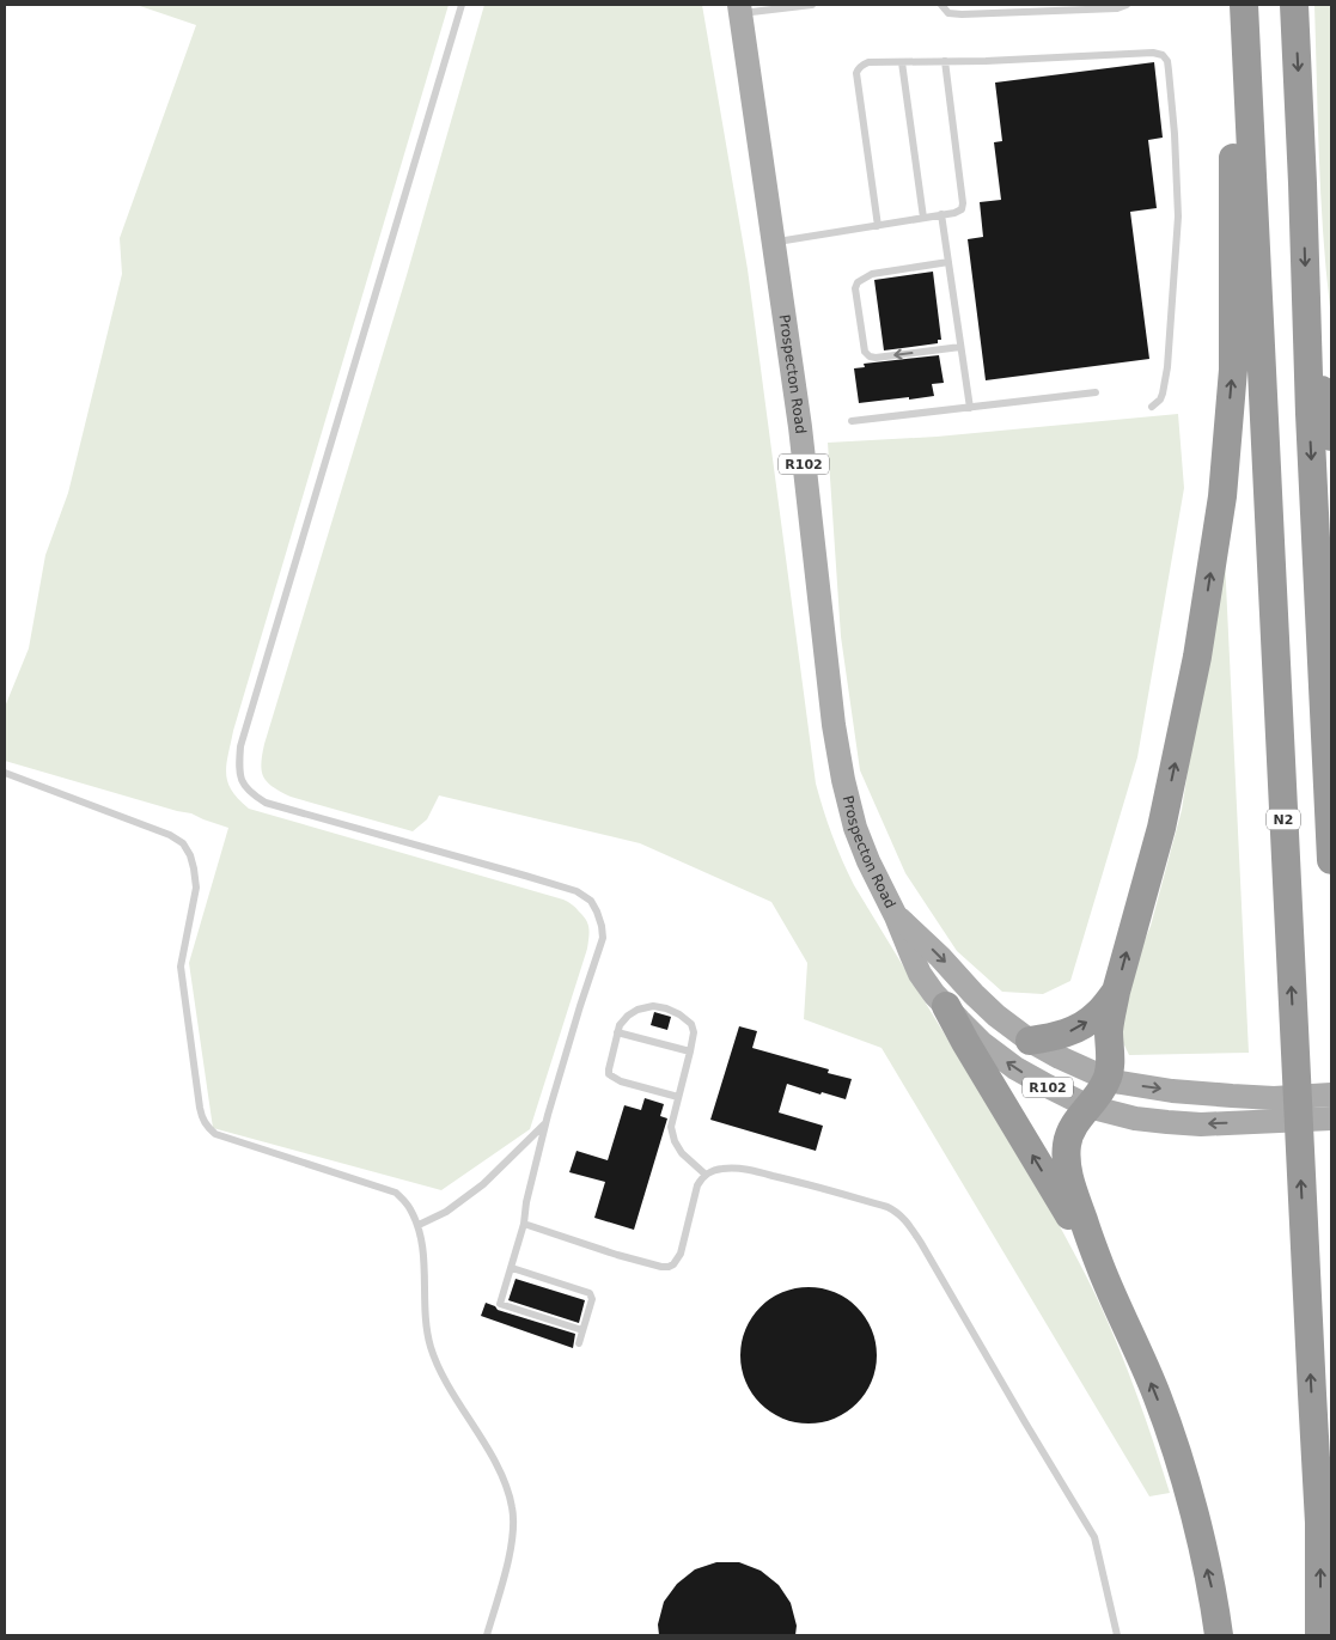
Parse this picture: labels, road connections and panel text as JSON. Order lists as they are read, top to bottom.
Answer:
{
  "streets": {
    "highway": ["N2"],
    "main road": ["Prospecton Road", "R102"]
  }
}
